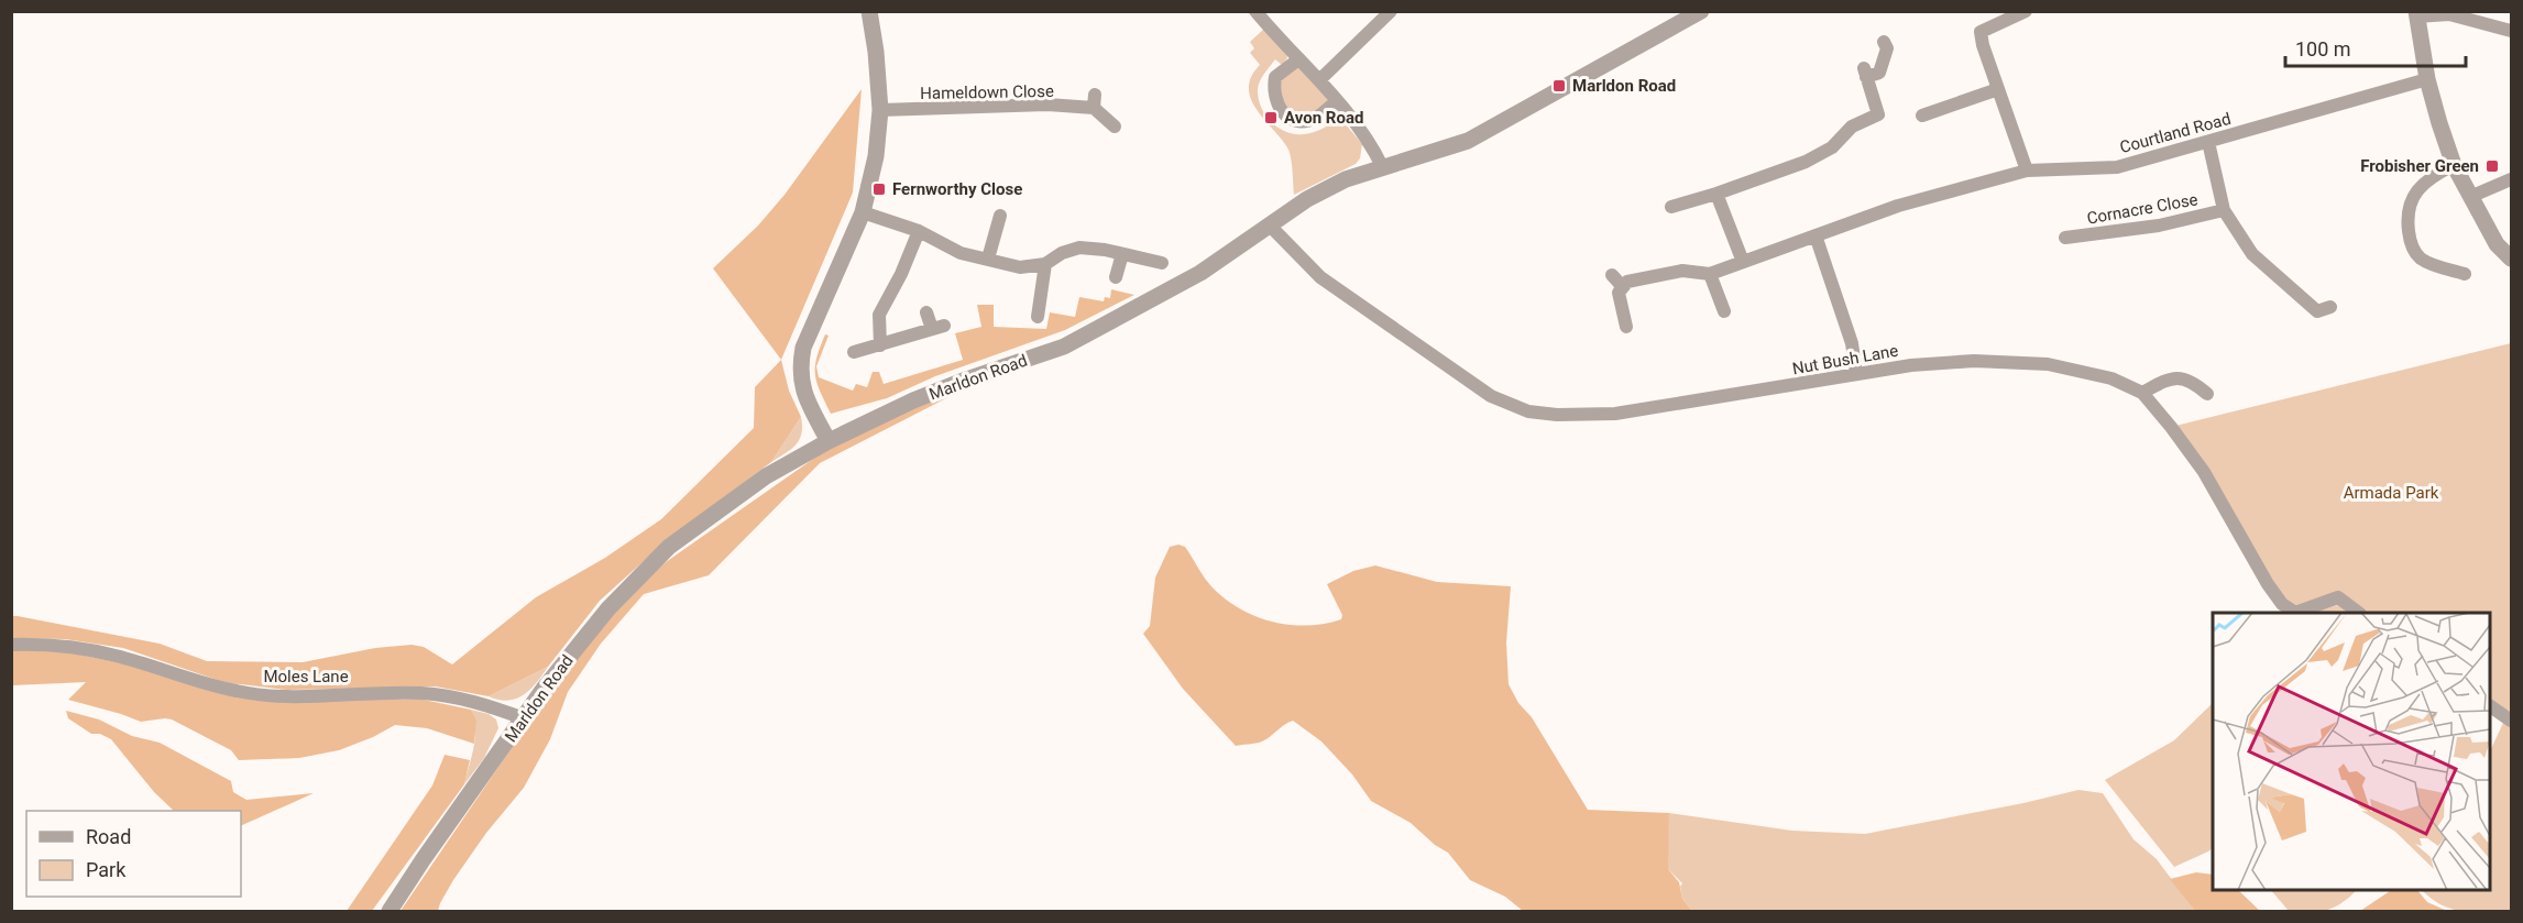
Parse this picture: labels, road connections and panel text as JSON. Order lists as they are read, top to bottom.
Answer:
{
  "streets": {
    "street": [
      "Hameldown Close",
      "Courtland Road",
      "Cornacre Close",
      "Nut Bush Lane",
      "Marldon Road",
      "Moles Lane"
    ]
  },
  "crossings": [
    ["Nut Bush Lane", "Marldon Road"],
    ["Marldon Road", "Moles Lane"]
  ],
  "parks": ["Armada Park"],
  "places": {
    "transit": [
      "Marldon Road",
      "Avon Road",
      "Frobisher Green",
      "Fernworthy Close"
    ]
  },
  "legend": ["Road", "Park"],
  "scale_bar": "100 m"
}
